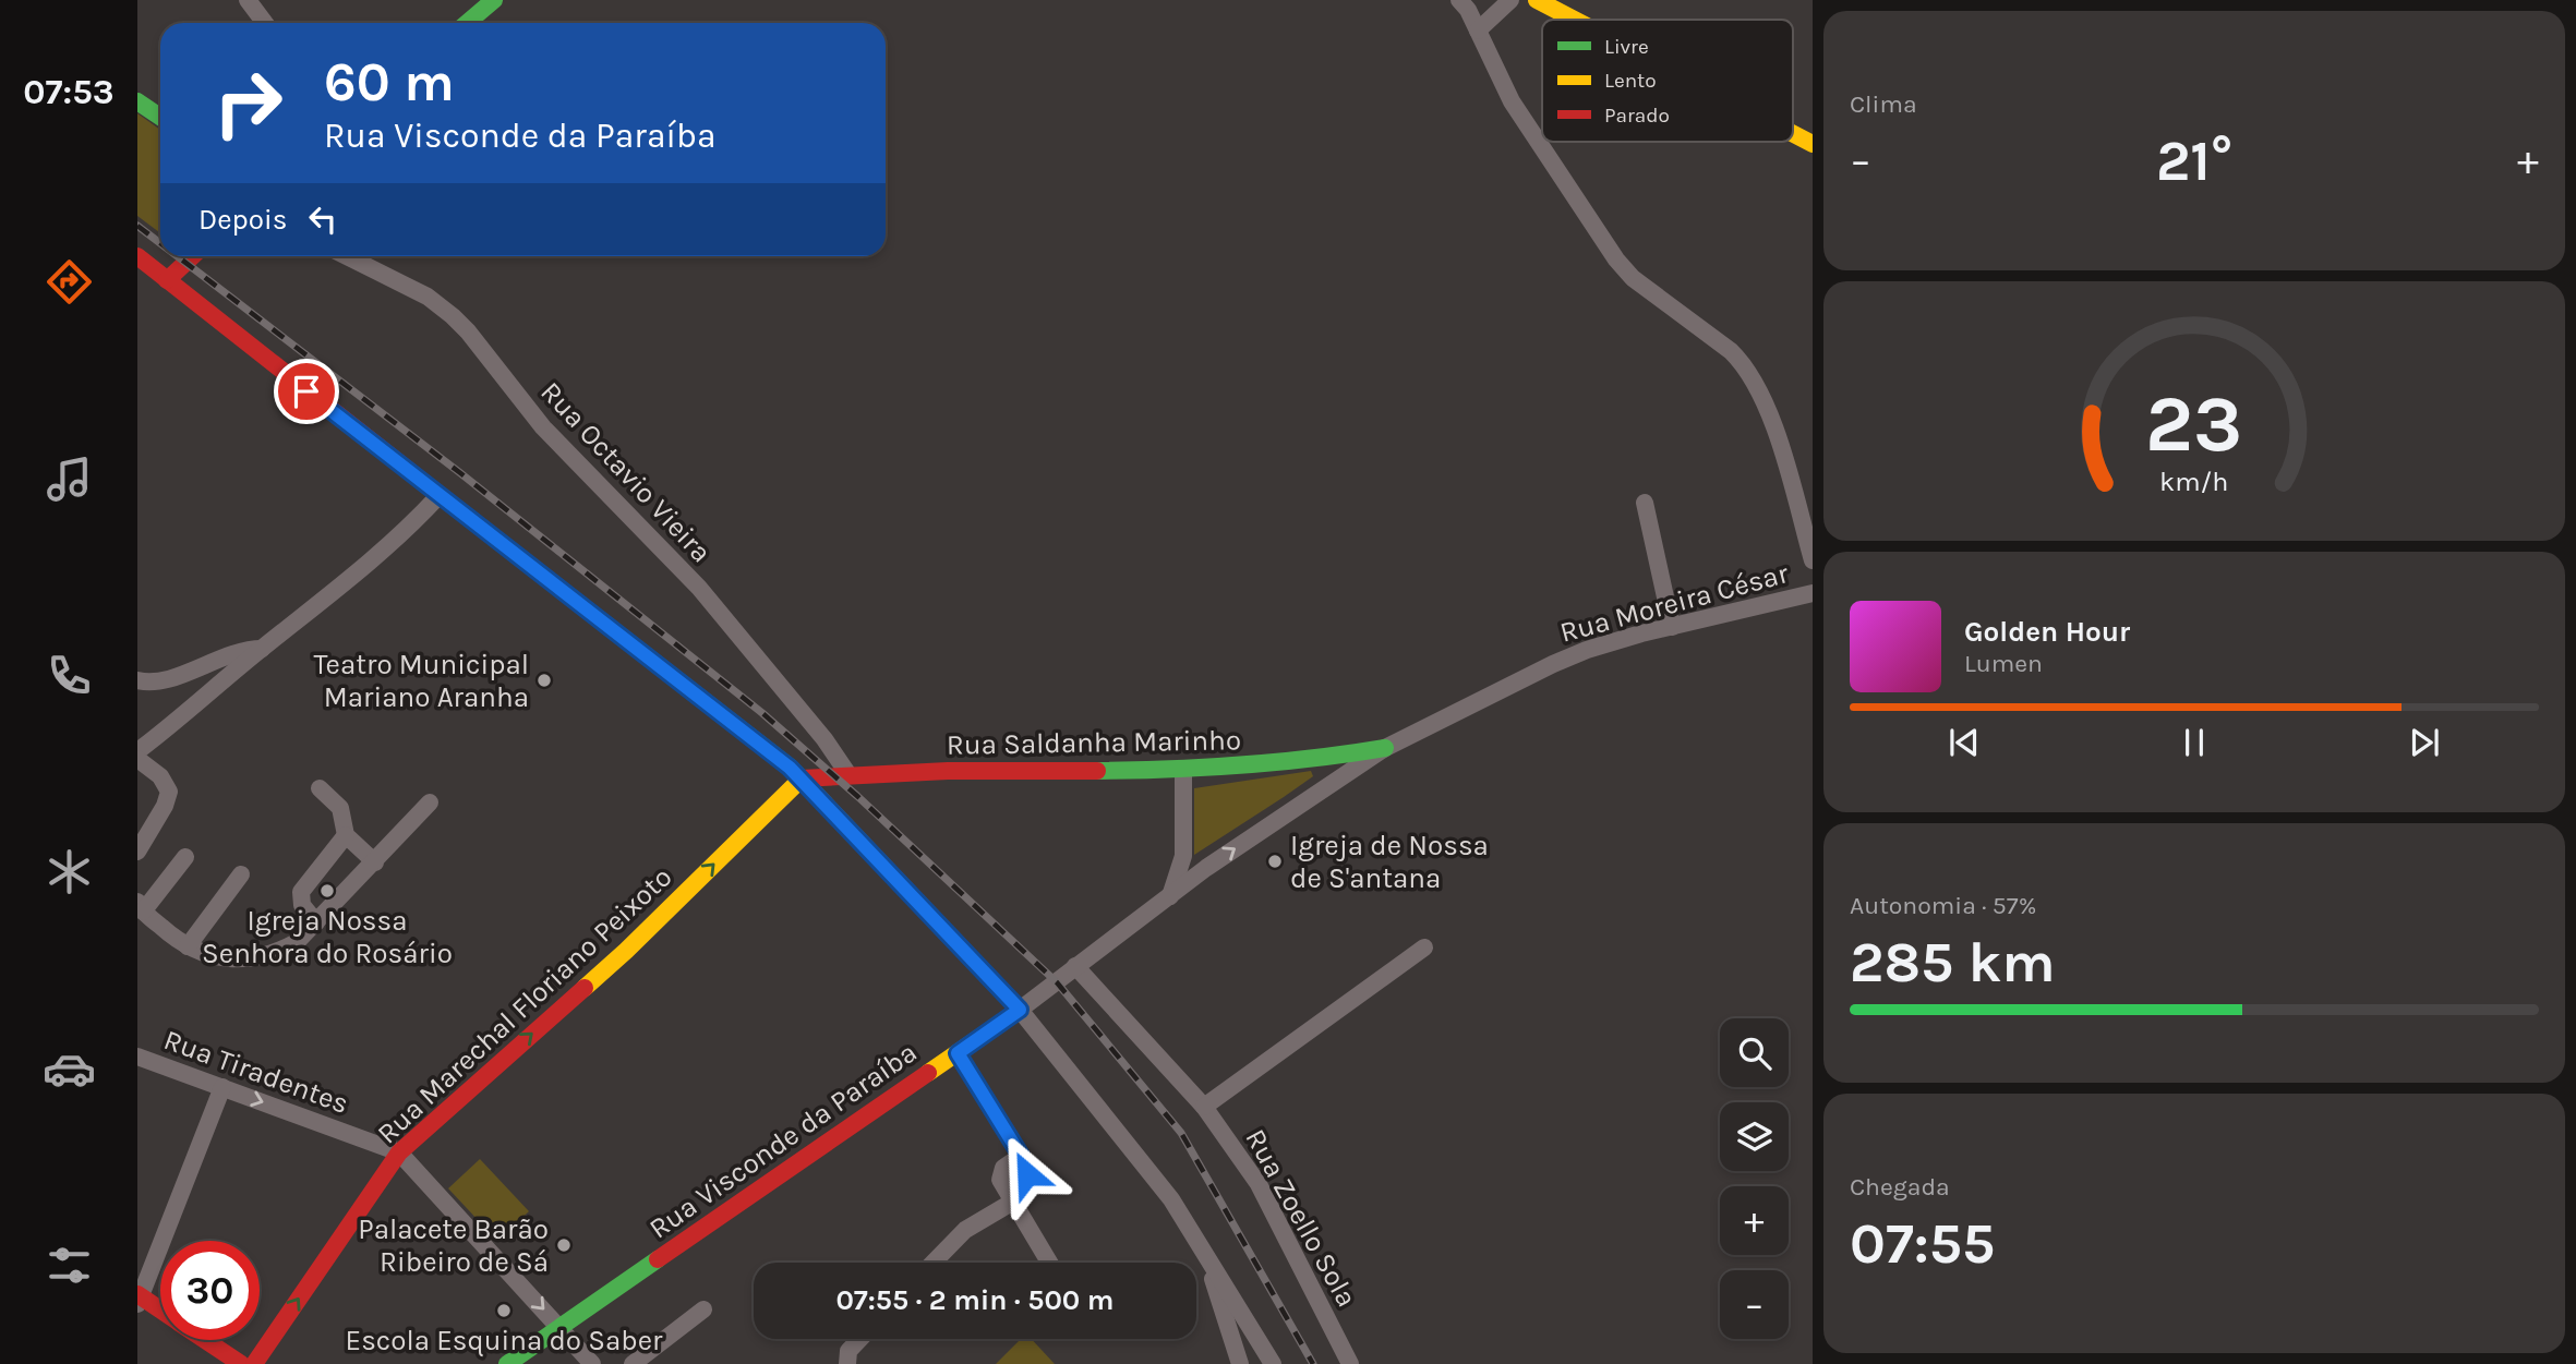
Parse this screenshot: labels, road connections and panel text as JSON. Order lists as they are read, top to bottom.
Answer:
{
  "streets": {
    "main road": ["Rua Saldanha Marinho", "Rua Marechal Floriano Peixoto", "Rua Visconde da Paraíba"],
    "street": [
      "Rua Octavio Vieira",
      "Rua Moreira César",
      "Rua Tiradentes",
      "Rua Zoello Sola"
    ]
  },
  "crossings": [
    ["Rua Octavio Vieira", "Rua Saldanha Marinho"],
    ["Rua Moreira César", "Rua Saldanha Marinho"],
    ["Rua Moreira César", "Rua Visconde da Paraíba"],
    ["Rua Saldanha Marinho", "Rua Marechal Floriano Peixoto"],
    ["Rua Saldanha Marinho", "Rua Visconde da Paraíba"],
    ["Rua Marechal Floriano Peixoto", "Rua Tiradentes"],
    ["Rua Visconde da Paraíba", "Rua Zoello Sola"]
  ],
  "one_way": ["Rua Marechal Floriano Peixoto", "Rua Tiradentes"],
  "places": [
    "Teatro Municipal Mariano Aranha",
    "Igreja de Nossa de S'antana",
    "Igreja Nossa Senhora do Rosário",
    "Palacete Barão Ribeiro de Sá",
    "Escola Esquina do Saber"
  ],
  "legend": ["Livre", "Lento", "Parado"],
  "page": {
    "tabs": "07:53",
    "tile": [
      "Clima",
      ["Autonomia · 57%", "285 km"],
      ["Chegada", "07:55"]
    ],
    "turn": ["60 m", "Rua Visconde da Paraíba"],
    "heat": ["−", "21°", "+"],
    "then": "Depois",
    "song": ["Golden Hour", "Lumen"],
    "map_buttons": ["+", "−"],
    "limit": "30",
    "trip": "07:55 · 2 min · 500 m",
    "gauge": ["23", "km/h"]
  }
}
